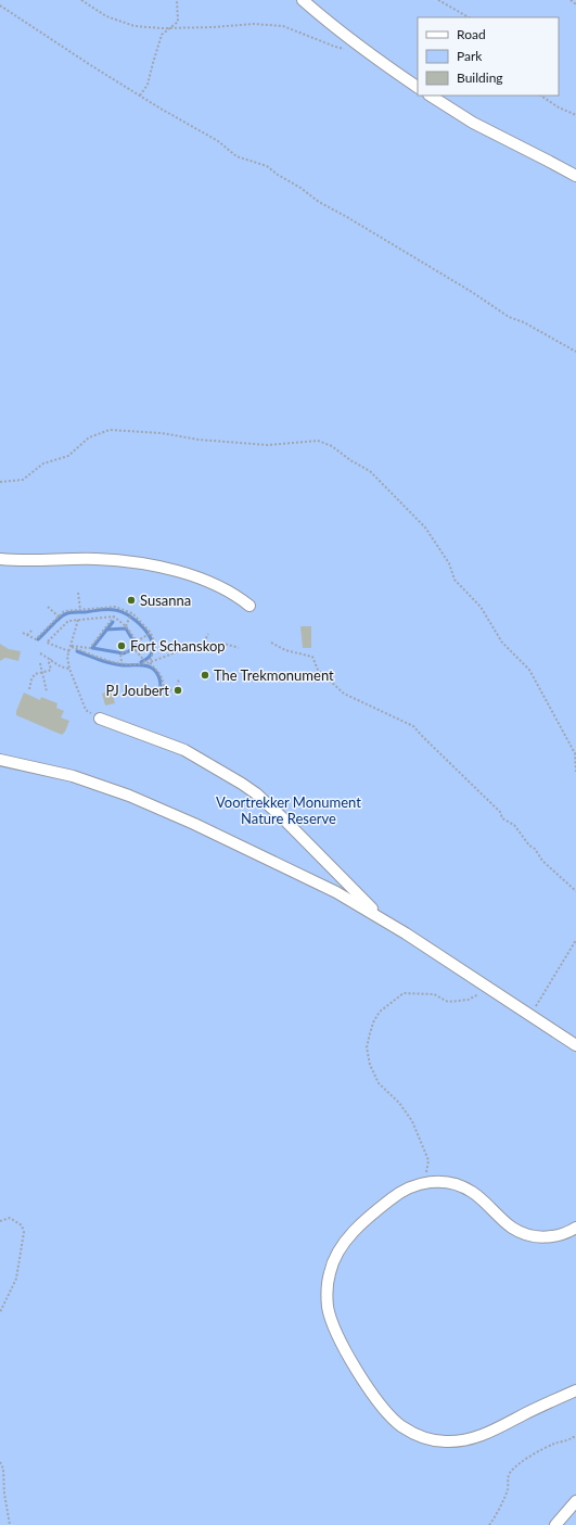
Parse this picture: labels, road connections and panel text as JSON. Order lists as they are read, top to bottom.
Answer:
{
  "parks": ["Voortrekker Monument Nature Reserve"],
  "places": [
    "Susanna",
    "Fort Schanskop",
    "The Trekmonument",
    "PJ Joubert"
  ],
  "legend": ["Road", "Park", "Building"]
}
